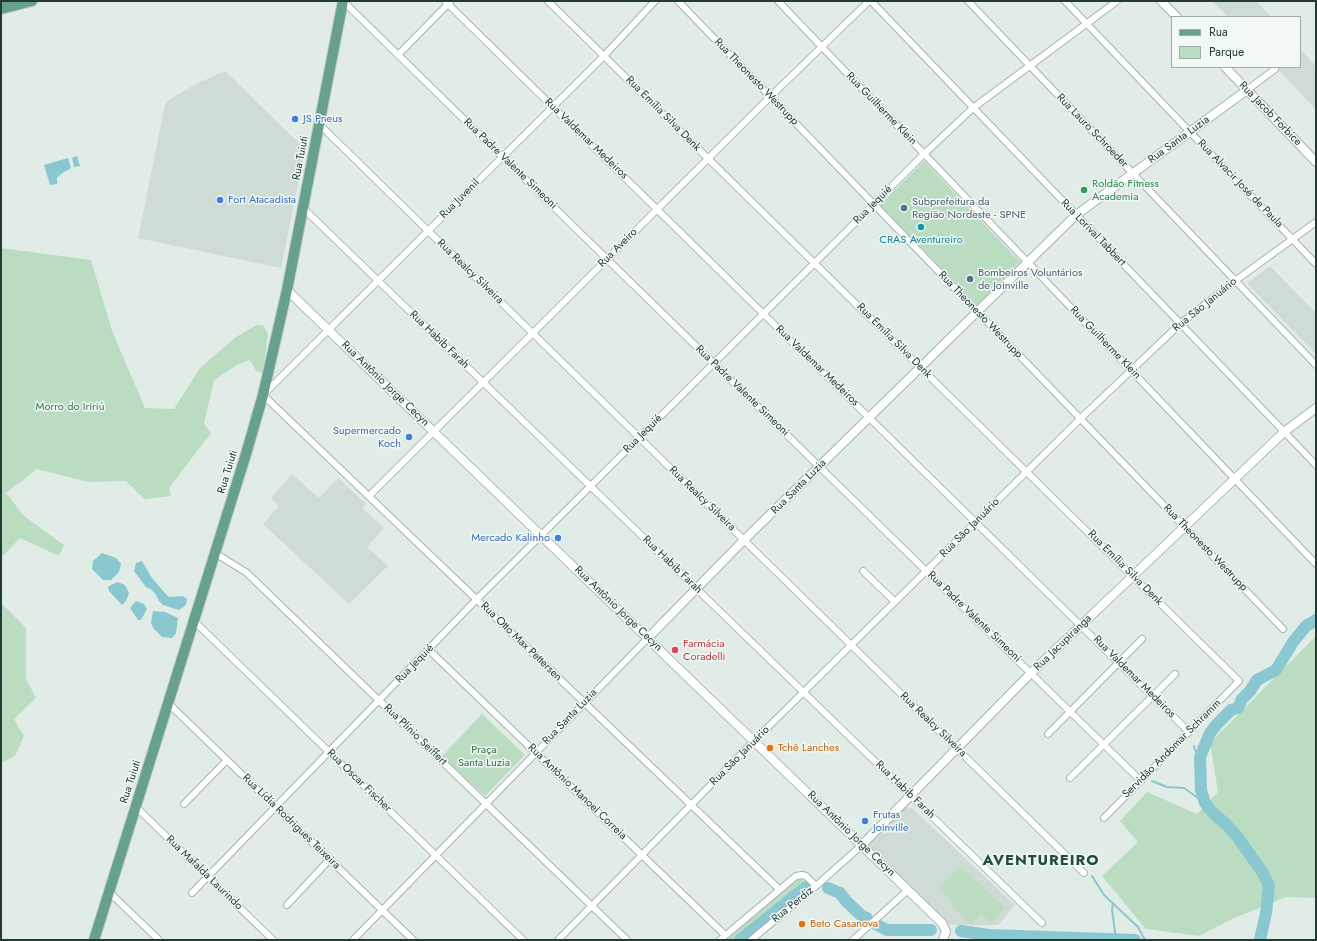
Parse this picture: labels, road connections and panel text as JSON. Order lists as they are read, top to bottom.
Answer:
{
  "streets": {
    "main road": ["Rua Tuiuti"],
    "street": [
      "Rua Theonesto Westrupp",
      "Rua Guilherme Klein",
      "Rua Emília Silva Denk",
      "Rua Jacob Forbice",
      "Rua Lauro Schroeder",
      "Rua Valdemar Medeiros",
      "Rua Santa Luzia",
      "Rua Padre Valente Simeoni",
      "Rua Alvacir José de Paula",
      "Rua Juvenil",
      "Rua Jequié",
      "Rua Lorival Tabbert",
      "Rua Aveiro",
      "Rua Realcy Silveira",
      "Rua São Januário",
      "Rua Habib Farah",
      "Rua Antônio Jorge Cecyn",
      "Rua Otto Max Pettersen",
      "Rua Jacupiranga",
      "Rua Plínio Seiffert",
      "Servidão Andomar Schramm",
      "Rua Oscar Fischer",
      "Rua Antônio Manoel Correia",
      "Rua Lídia Rodrigues Teixeira",
      "Rua Mafalda Laurindo",
      "Rua Perdiz"
    ]
  },
  "crossings": [
    ["Rua Theonesto Westrupp", "Rua Santa Luzia"],
    ["Rua Theonesto Westrupp", "Rua Jequié"],
    ["Rua Theonesto Westrupp", "Rua Aveiro"],
    ["Rua Theonesto Westrupp", "Rua São Januário"],
    ["Rua Theonesto Westrupp", "Rua Jacupiranga"],
    ["Rua Guilherme Klein", "Rua Santa Luzia"],
    ["Rua Guilherme Klein", "Rua Jequié"],
    ["Rua Guilherme Klein", "Rua Aveiro"],
    ["Rua Guilherme Klein", "Rua São Januário"],
    ["Rua Guilherme Klein", "Rua Jacupiranga"],
    ["Rua Emília Silva Denk", "Rua Santa Luzia"],
    ["Rua Emília Silva Denk", "Rua Juvenil"],
    ["Rua Emília Silva Denk", "Rua Jequié"],
    ["Rua Emília Silva Denk", "Rua Aveiro"],
    ["Rua Emília Silva Denk", "Rua São Januário"],
    ["Rua Emília Silva Denk", "Rua Jacupiranga"],
    ["Rua Emília Silva Denk", "Servidão Andomar Schramm"],
    ["Rua Jacob Forbice", "Rua Santa Luzia"],
    ["Rua Lauro Schroeder", "Rua Santa Luzia"],
    ["Rua Lauro Schroeder", "Rua Jequié"],
    ["Rua Lauro Schroeder", "Rua São Januário"],
    ["Rua Valdemar Medeiros", "Rua Santa Luzia"],
    ["Rua Valdemar Medeiros", "Rua Juvenil"],
    ["Rua Valdemar Medeiros", "Rua Jequié"],
    ["Rua Valdemar Medeiros", "Rua Aveiro"],
    ["Rua Valdemar Medeiros", "Rua São Januário"],
    ["Rua Valdemar Medeiros", "Rua Jacupiranga"],
    ["Rua Valdemar Medeiros", "Servidão Andomar Schramm"],
    ["Rua Santa Luzia", "Rua Padre Valente Simeoni"],
    ["Rua Santa Luzia", "Rua Alvacir José de Paula"],
    ["Rua Santa Luzia", "Rua Lorival Tabbert"],
    ["Rua Santa Luzia", "Rua Realcy Silveira"],
    ["Rua Santa Luzia", "Rua Habib Farah"],
    ["Rua Santa Luzia", "Rua Antônio Jorge Cecyn"],
    ["Rua Santa Luzia", "Rua Otto Max Pettersen"],
    ["Rua Santa Luzia", "Rua Plínio Seiffert"],
    ["Rua Santa Luzia", "Rua Oscar Fischer"],
    ["Rua Santa Luzia", "Rua Antônio Manoel Correia"],
    ["Rua Santa Luzia", "Rua Lídia Rodrigues Teixeira"],
    ["Rua Tuiuti", "Rua Padre Valente Simeoni"],
    ["Rua Tuiuti", "Rua Juvenil"],
    ["Rua Tuiuti", "Rua Realcy Silveira"],
    ["Rua Tuiuti", "Rua Habib Farah"],
    ["Rua Tuiuti", "Rua Antônio Jorge Cecyn"],
    ["Rua Tuiuti", "Rua Otto Max Pettersen"],
    ["Rua Tuiuti", "Rua Plínio Seiffert"],
    ["Rua Tuiuti", "Rua Oscar Fischer"],
    ["Rua Tuiuti", "Rua Lídia Rodrigues Teixeira"],
    ["Rua Tuiuti", "Rua Mafalda Laurindo"],
    ["Rua Padre Valente Simeoni", "Rua Juvenil"],
    ["Rua Padre Valente Simeoni", "Rua Jequié"],
    ["Rua Padre Valente Simeoni", "Rua Aveiro"],
    ["Rua Padre Valente Simeoni", "Rua São Januário"],
    ["Rua Padre Valente Simeoni", "Rua Jacupiranga"],
    ["Rua Padre Valente Simeoni", "Servidão Andomar Schramm"],
    ["Rua Alvacir José de Paula", "Rua Jequié"],
    ["Rua Alvacir José de Paula", "Rua São Januário"],
    ["Rua Juvenil", "Rua Realcy Silveira"],
    ["Rua Juvenil", "Rua Habib Farah"],
    ["Rua Juvenil", "Rua Antônio Jorge Cecyn"],
    ["Rua Juvenil", "Rua Otto Max Pettersen"],
    ["Rua Jequié", "Rua Lorival Tabbert"],
    ["Rua Jequié", "Rua Realcy Silveira"],
    ["Rua Jequié", "Rua Habib Farah"],
    ["Rua Jequié", "Rua Antônio Jorge Cecyn"],
    ["Rua Jequié", "Rua Otto Max Pettersen"],
    ["Rua Jequié", "Rua Plínio Seiffert"],
    ["Rua Jequié", "Rua Oscar Fischer"],
    ["Rua Jequié", "Rua Antônio Manoel Correia"],
    ["Rua Jequié", "Rua Lídia Rodrigues Teixeira"],
    ["Rua Jequié", "Rua Mafalda Laurindo"],
    ["Rua Lorival Tabbert", "Rua Aveiro"],
    ["Rua Lorival Tabbert", "Rua São Januário"],
    ["Rua Lorival Tabbert", "Rua Jacupiranga"],
    ["Rua Aveiro", "Rua Realcy Silveira"],
    ["Rua Aveiro", "Rua Habib Farah"],
    ["Rua Aveiro", "Rua Antônio Jorge Cecyn"],
    ["Rua Aveiro", "Rua Otto Max Pettersen"],
    ["Rua Realcy Silveira", "Rua São Januário"],
    ["Rua Realcy Silveira", "Rua Jacupiranga"],
    ["Rua São Januário", "Rua Habib Farah"],
    ["Rua São Januário", "Rua Antônio Jorge Cecyn"],
    ["Rua São Januário", "Rua Otto Max Pettersen"],
    ["Rua São Januário", "Rua Plínio Seiffert"],
    ["Rua São Januário", "Rua Antônio Manoel Correia"],
    ["Rua Habib Farah", "Rua Jacupiranga"],
    ["Rua Antônio Jorge Cecyn", "Rua Jacupiranga"],
    ["Rua Jacupiranga", "Rua Perdiz"]
  ],
  "districts": ["AVENTUREIRO"],
  "parks": ["Morro do Iririú", "Praça Santa Luzia"],
  "places": [
    "JS Pneus",
    "Roldão Fitness Academia",
    "Fort Atacadista",
    "Subprefeitura da Região Nordeste - SPNE",
    "CRAS Aventureiro",
    "Bombeiros Voluntários de Joinville",
    "Supermercado Koch",
    "Mercado Kalinho",
    "Farmácia Coradelli",
    "Tchê Lanches",
    "Frutas Joinville",
    "Beto Casanova"
  ],
  "legend": ["Rua", "Parque"]
}
